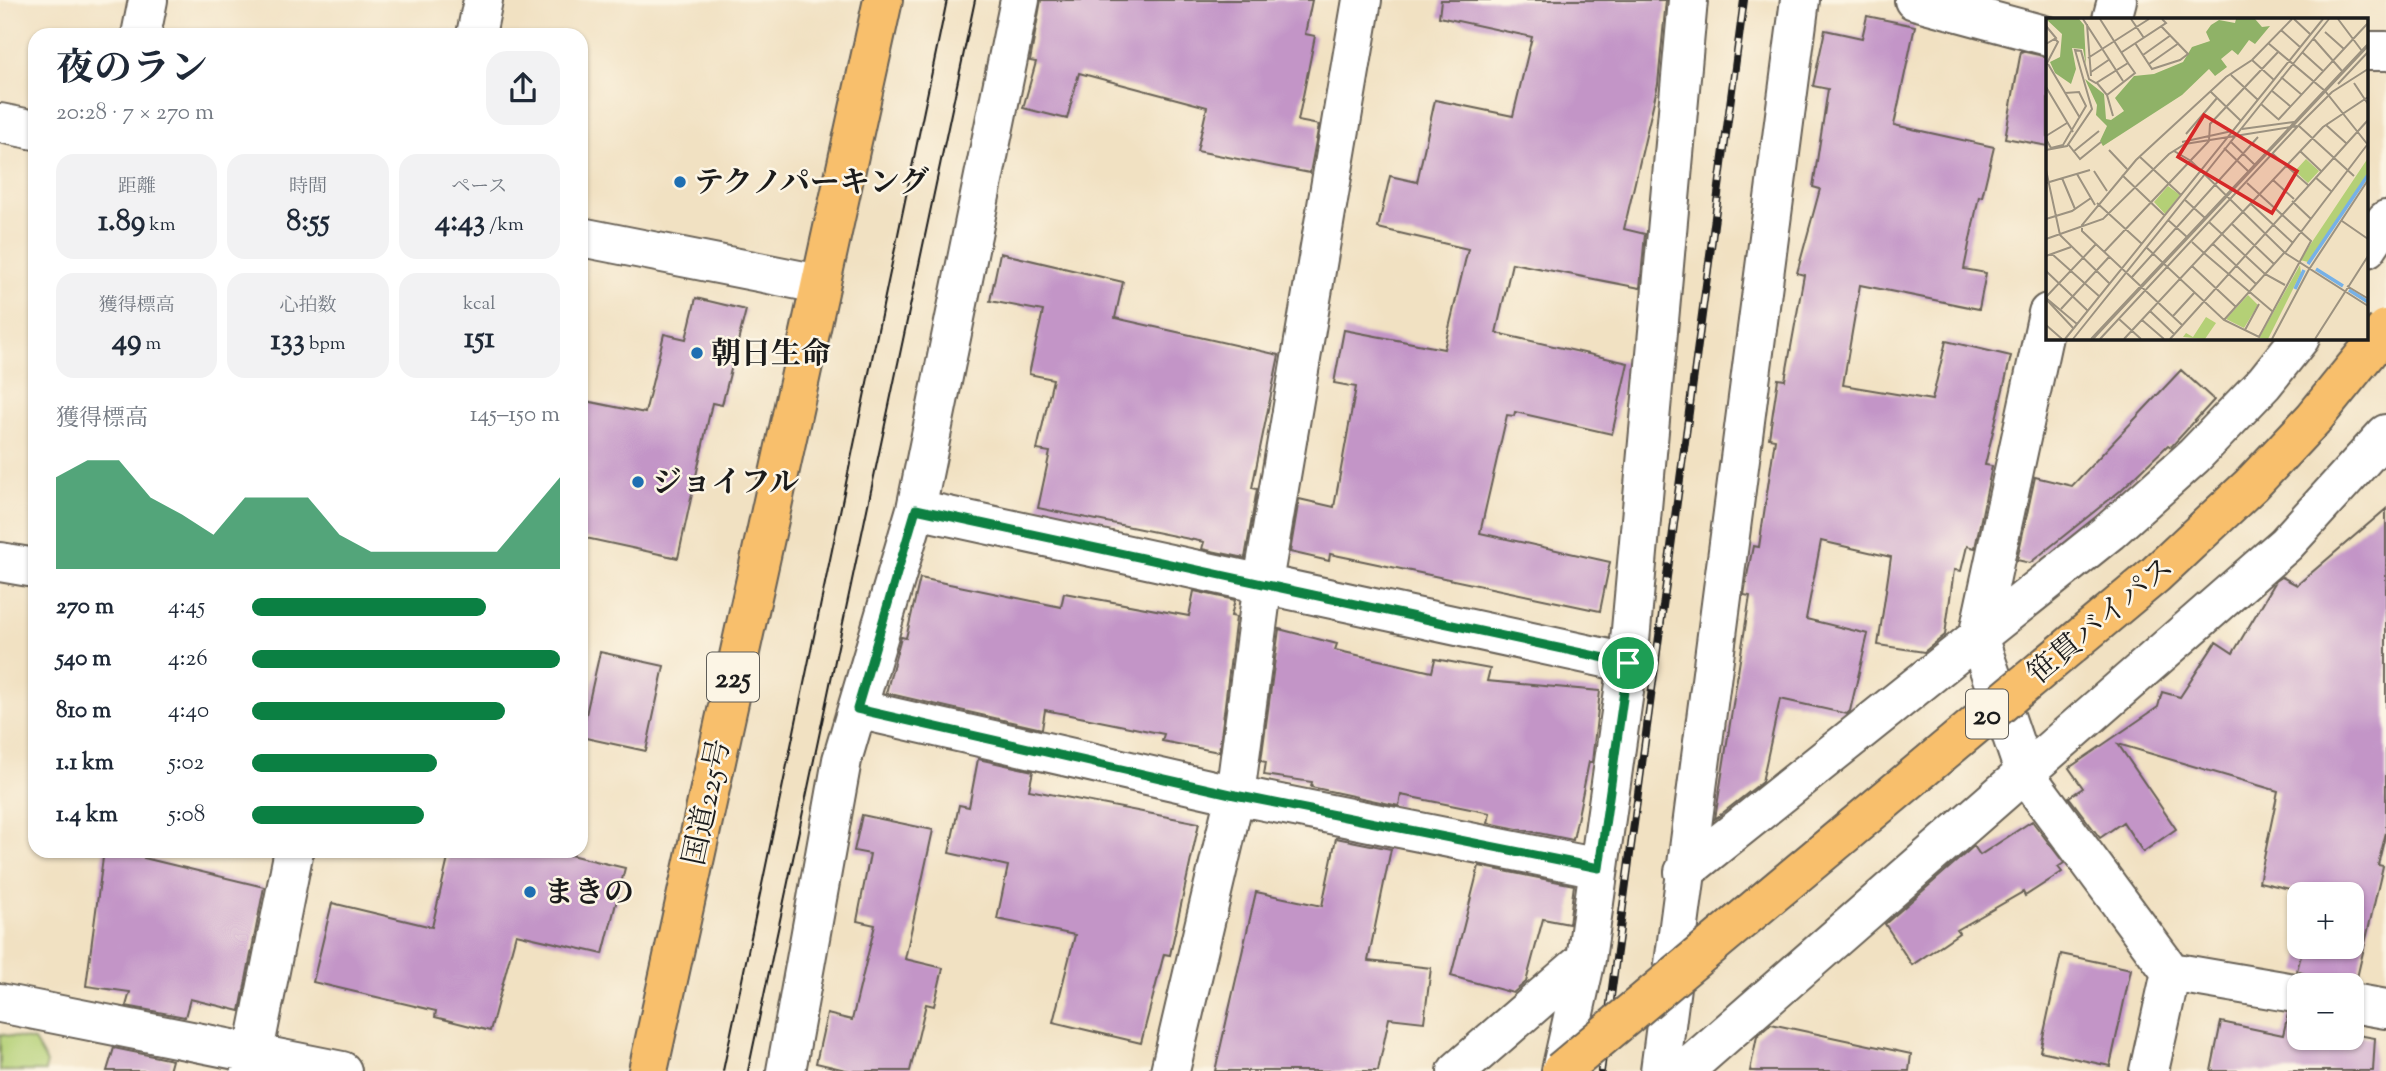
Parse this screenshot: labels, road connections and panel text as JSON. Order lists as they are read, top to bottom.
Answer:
{
  "streets": {
    "main road": [
      "笹貫バイパス",
      "225",
      "20",
      "国道225号"
    ]
  },
  "places": [
    "テクノパーキング",
    "朝日生命",
    "ジョイフル",
    "まきの"
  ],
  "page": {
    "heading": ["夜のラン", "20:28 · 7 × 270 m"],
    "stats": [
      ["距離", "1.89 km"],
      ["時間", "8:55"],
      ["ペース", "4:43 /km"],
      ["獲得標高", "49 m"],
      ["心拍数", "133 bpm"],
      ["kcal", "151"]
    ],
    "chart": ["獲得標高", "145–150 m"],
    "list": [
      {
        "name": "270 m",
        "note": "4:45"
      },
      {
        "name": "540 m",
        "note": "4:26"
      },
      {
        "name": "810 m",
        "note": "4:40"
      },
      {
        "name": "1.1 km",
        "note": "5:02"
      },
      {
        "name": "1.4 km",
        "note": "5:08"
      }
    ],
    "map_buttons": ["+", "−"]
  }
}
